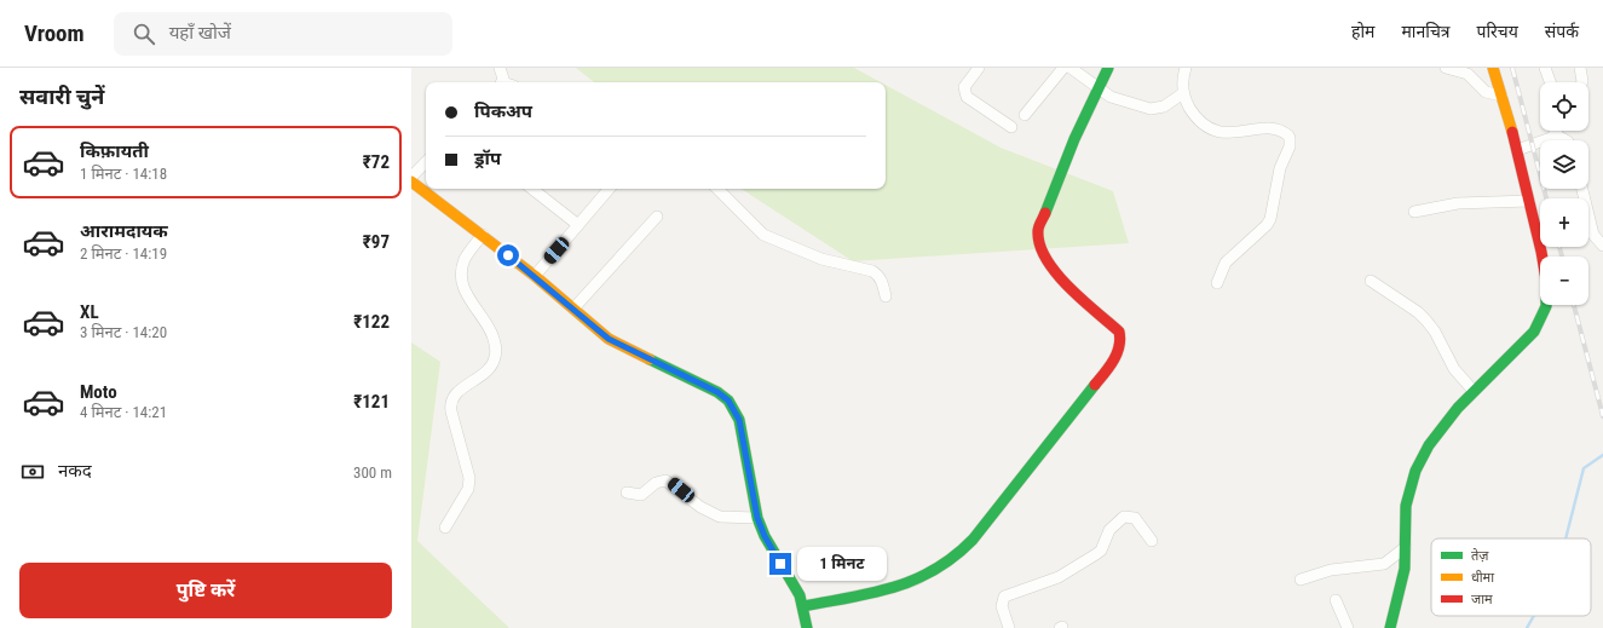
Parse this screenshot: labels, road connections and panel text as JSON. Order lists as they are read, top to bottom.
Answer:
{
  "legend": ["तेज़", "धीमा", "जाम"],
  "page": {
    "header": "Vroom",
    "search": "यहाँ खोजें",
    "nav": [
      "होम",
      "मानचित्र",
      "परिचय",
      "संपर्क"
    ],
    "heading": "सवारी चुनें",
    "map_buttons": ["+", "−"],
    "banner": ["पिकअप", "ड्रॉप"],
    "list": [
      {
        "name": "किफ़ायती",
        "note": "1 मिनट · 14:18",
        "value": "₹72"
      },
      {
        "name": "आरामदायक",
        "note": "2 मिनट · 14:19",
        "value": "₹97"
      },
      {
        "name": "XL",
        "note": "3 मिनट · 14:20",
        "value": "₹122"
      },
      {
        "name": "Moto",
        "note": "4 मिनट · 14:21",
        "value": "₹121"
      }
    ],
    "pay": ["नकद", "300 m"],
    "bubble": "1 मिनट",
    "buttons": "पुष्टि करें"
  }
}
